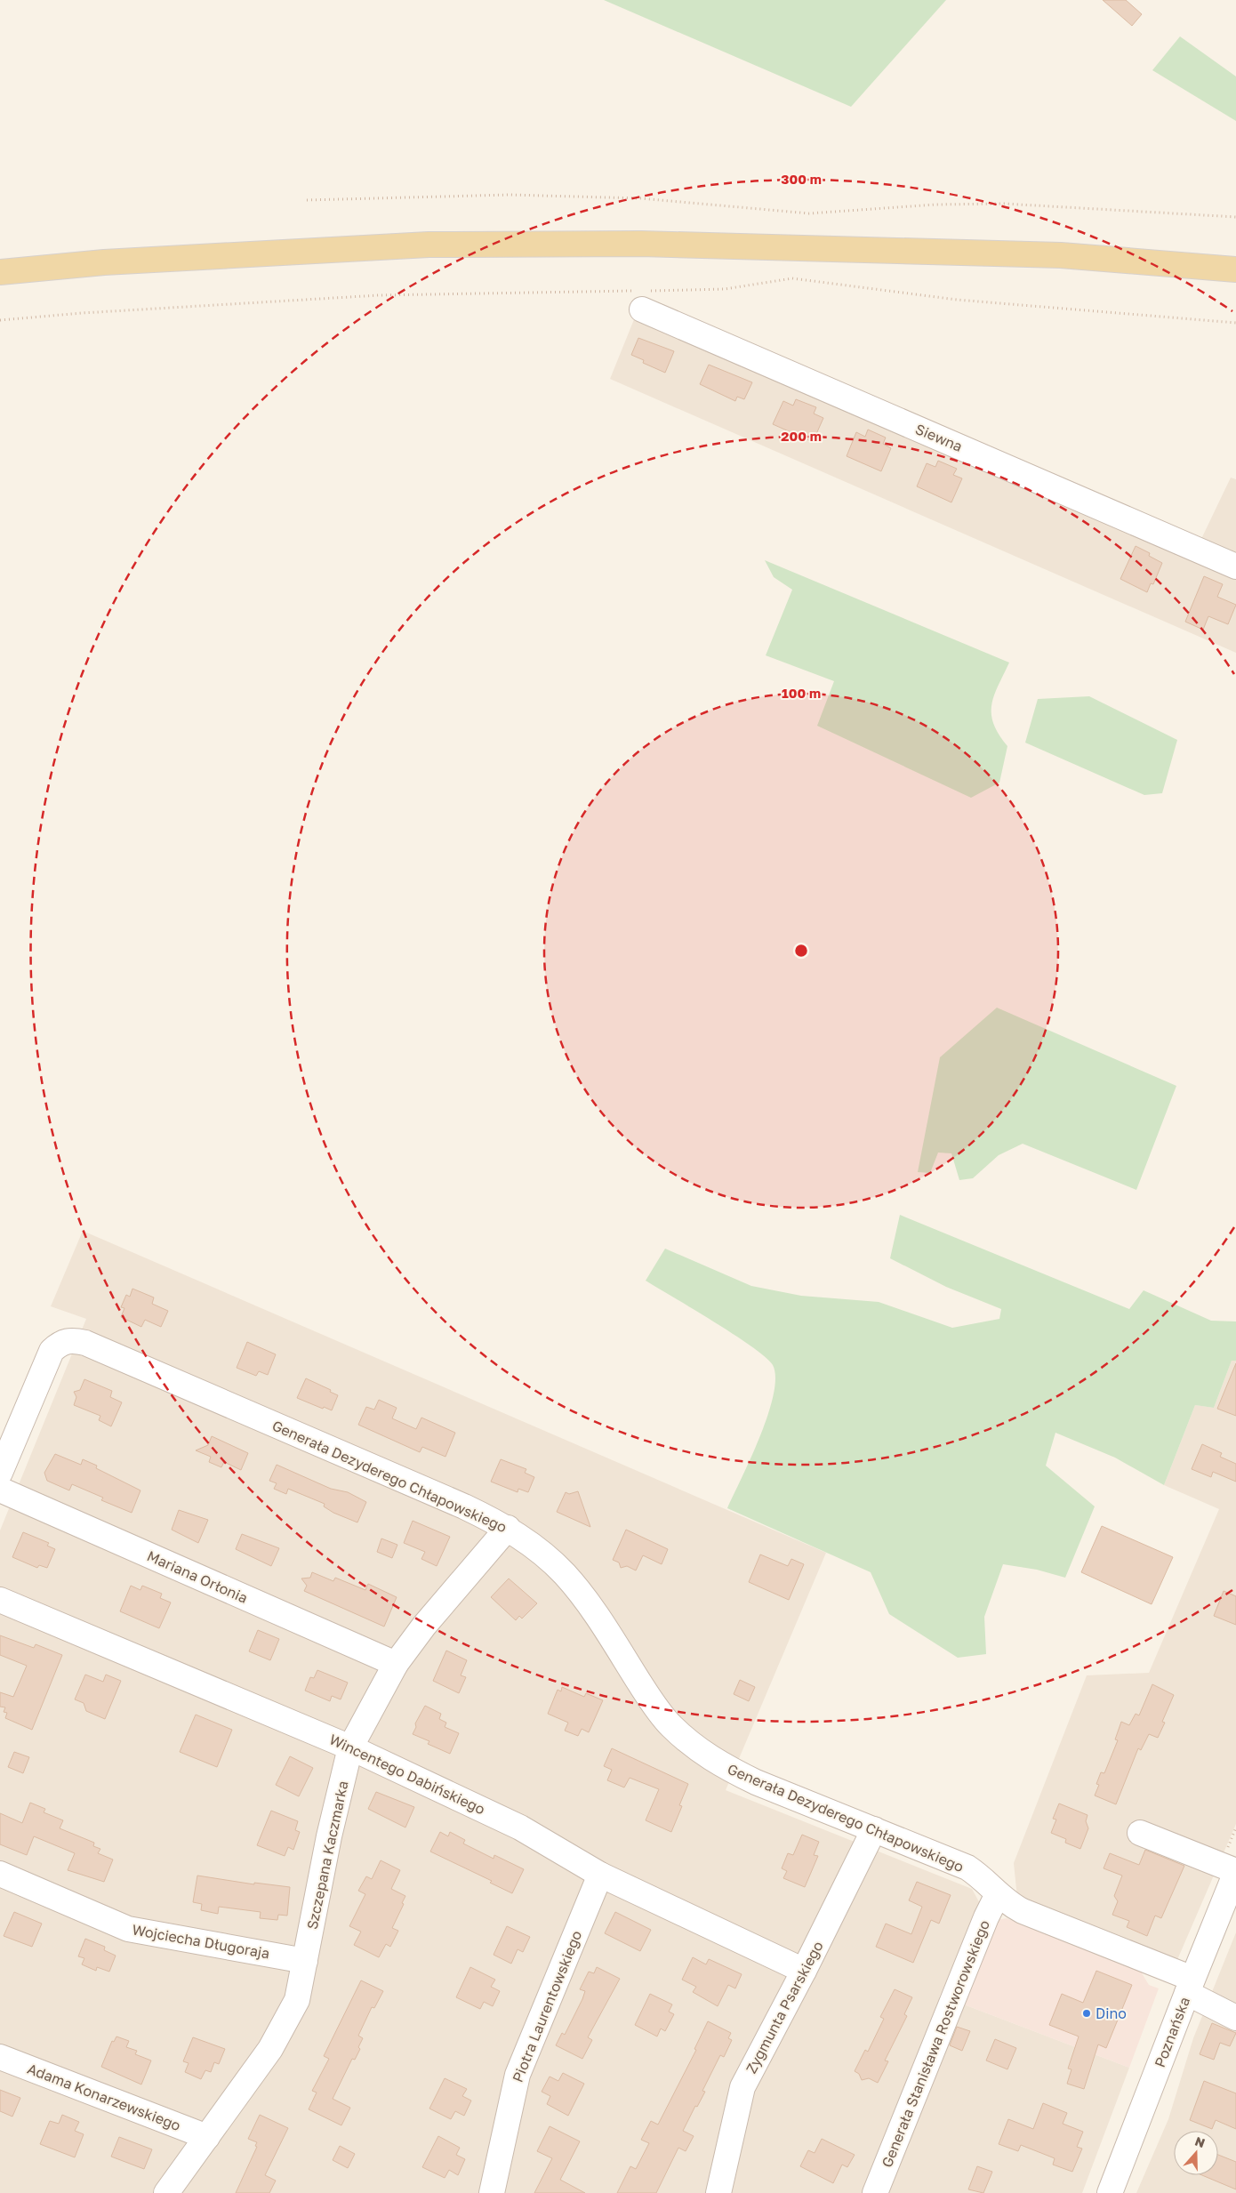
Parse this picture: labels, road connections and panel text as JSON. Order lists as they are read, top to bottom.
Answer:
{
  "streets": {
    "street": [
      "Siewna",
      "Generała Dezyderego Chłapowskiego",
      "Mariana Orłonia",
      "Wincentego Dabińskiego",
      "Szczepana Kaczmarka",
      "Wojciecha Długoraja",
      "Piotra Laurentowskiego",
      "Zygmunta Psarskiego",
      "Poznańska",
      "Generała Stanisława Rostworowskiego",
      "Adama Konarzewskiego"
    ]
  },
  "crossings": [
    ["Generała Dezyderego Chłapowskiego", "Szczepana Kaczmarka"],
    ["Generała Dezyderego Chłapowskiego", "Zygmunta Psarskiego"],
    ["Generała Dezyderego Chłapowskiego", "Poznańska"],
    ["Generała Dezyderego Chłapowskiego", "Generała Stanisława Rostworowskiego"],
    ["Mariana Orłonia", "Szczepana Kaczmarka"],
    ["Wincentego Dabińskiego", "Szczepana Kaczmarka"],
    ["Wincentego Dabińskiego", "Piotra Laurentowskiego"],
    ["Wincentego Dabińskiego", "Zygmunta Psarskiego"],
    ["Szczepana Kaczmarka", "Wojciecha Długoraja"],
    ["Szczepana Kaczmarka", "Adama Konarzewskiego"]
  ],
  "places": ["Dino"],
  "north": "top",
  "rings": ["300 m", "200 m", "100 m"]
}
